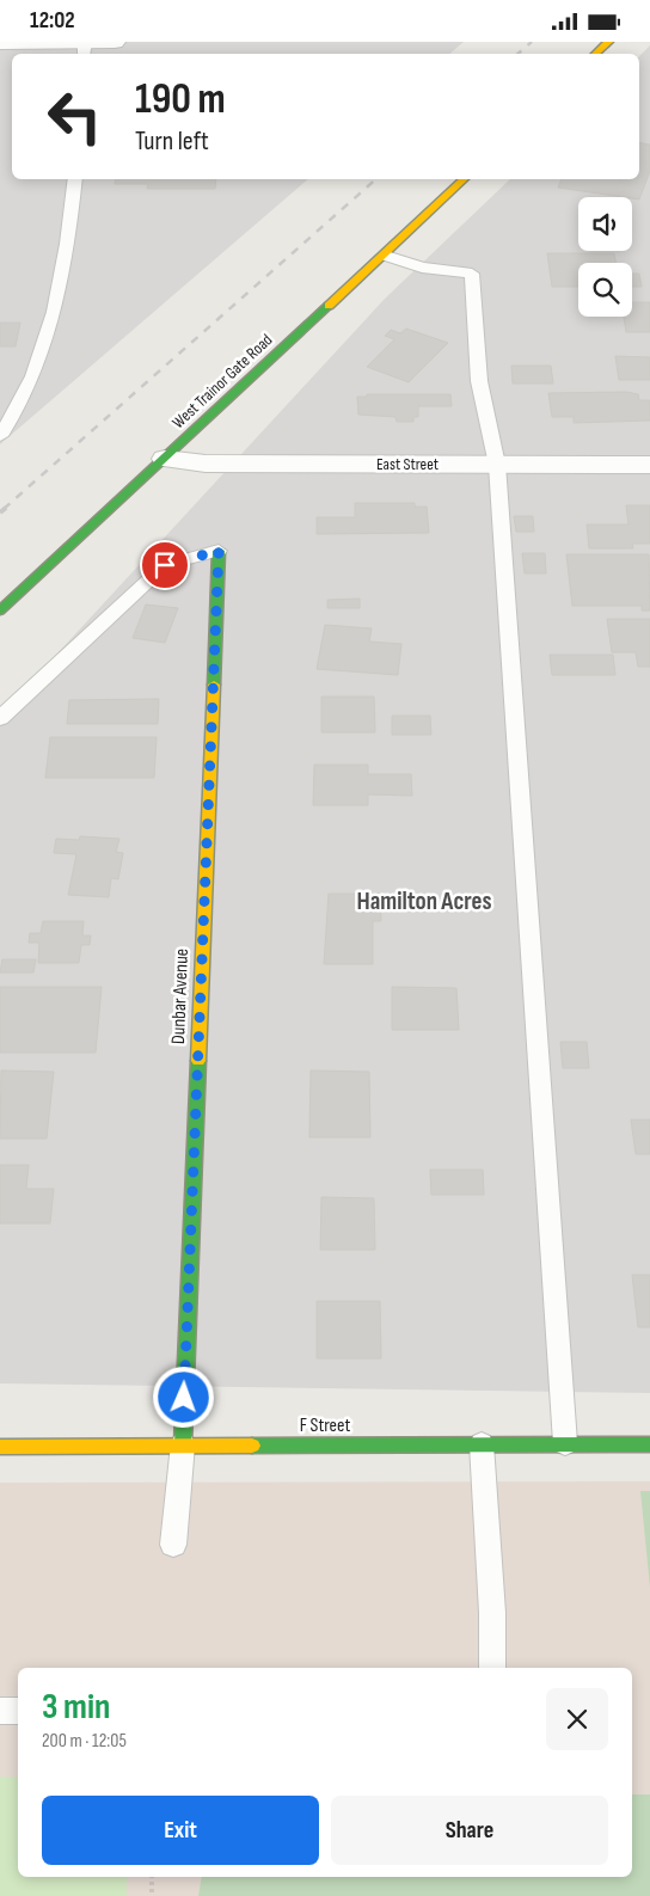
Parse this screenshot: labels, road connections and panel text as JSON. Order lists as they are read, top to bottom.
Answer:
{
  "streets": {
    "street": [
      "West Trainor Gate Road",
      "East Street",
      "Dunbar Avenue",
      "F Street"
    ]
  },
  "crossings": [
    ["West Trainor Gate Road", "East Street"],
    ["Dunbar Avenue", "F Street"]
  ],
  "districts": ["Hamilton Acres"],
  "page": {
    "status": "12:02",
    "turn": ["190 m", "Turn left"],
    "heading": ["3 min", "200 m · 12:05"],
    "buttons": ["Exit", "Share"]
  }
}
